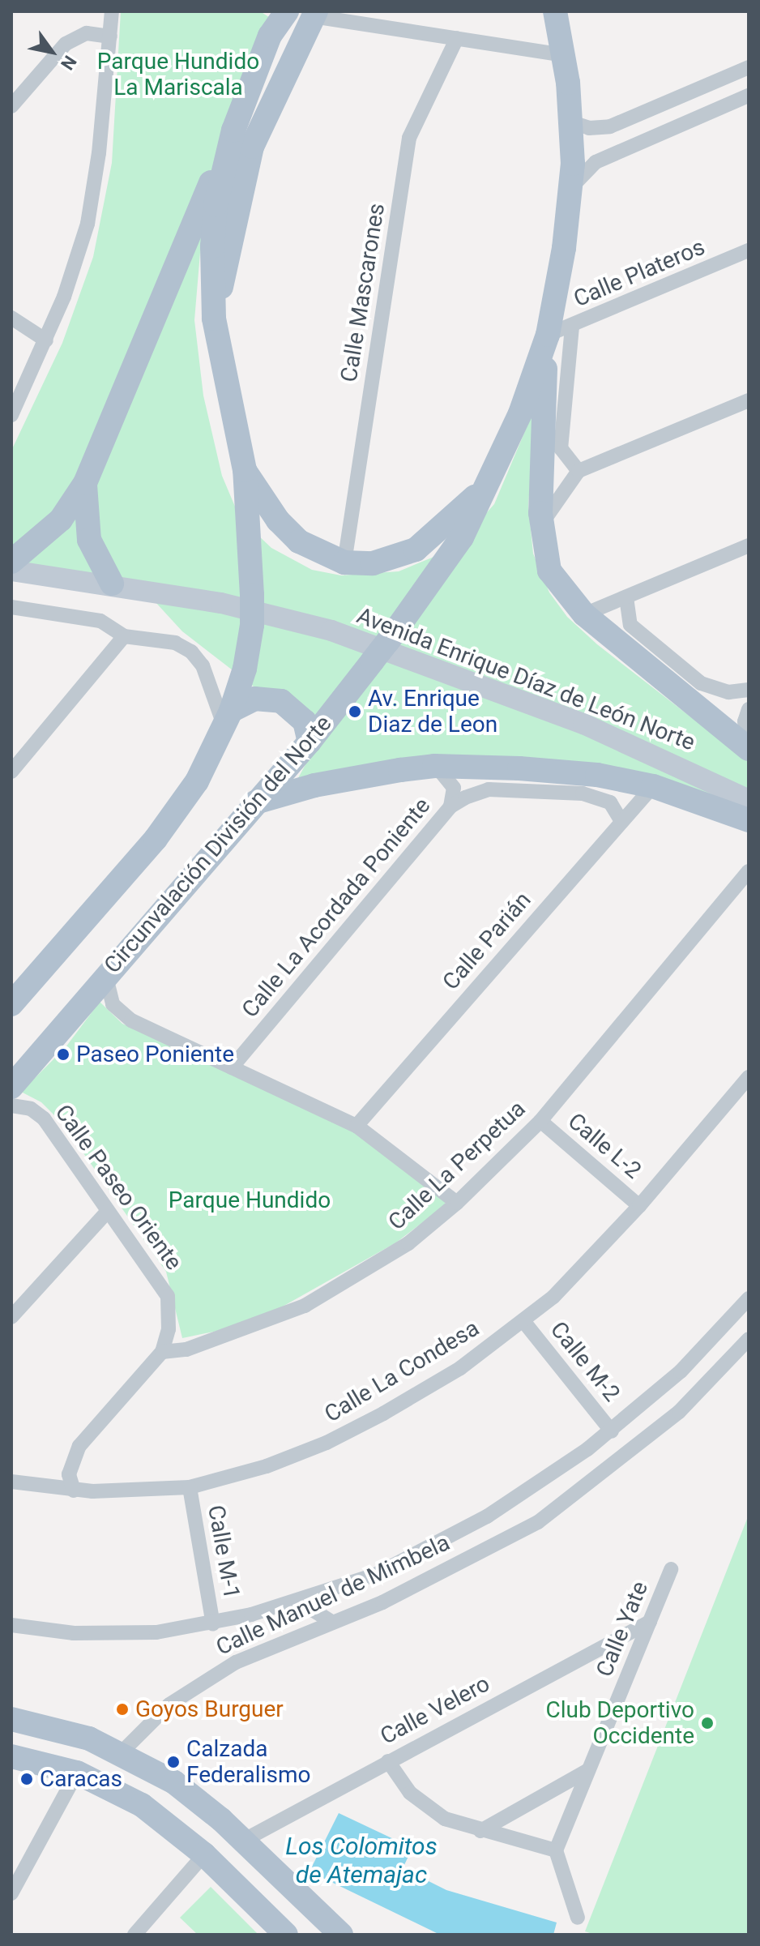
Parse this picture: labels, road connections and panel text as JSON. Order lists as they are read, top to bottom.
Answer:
{
  "streets": {
    "main road": ["Avenida Enrique Díaz de León Norte", "Circunvalación División del Norte"],
    "street": [
      "Calle Plateros",
      "Calle Mascarones",
      "Calle La Acordada Poniente",
      "Calle Parián",
      "Calle L-2",
      "Calle La Perpetua",
      "Calle Paseo Oriente",
      "Calle M-2",
      "Calle La Condesa",
      "Calle M-1",
      "Calle Manuel de Mimbela",
      "Calle Yate",
      "Calle Velero"
    ]
  },
  "crossings": [
    ["Calle Plateros", "Circunvalación División del Norte"],
    ["Calle L-2", "Calle La Perpetua"],
    ["Calle L-2", "Calle La Condesa"],
    ["Calle La Perpetua", "Calle Paseo Oriente"],
    ["Calle M-2", "Calle La Condesa"],
    ["Calle M-2", "Calle Manuel de Mimbela"],
    ["Calle La Condesa", "Calle M-1"],
    ["Calle M-1", "Calle Manuel de Mimbela"],
    ["Calle Yate", "Calle Velero"]
  ],
  "water": ["Los Colomitos de Atemajac"],
  "parks": ["Parque Hundido La Mariscala", "Parque Hundido"],
  "places": [
    "Av. Enrique Diaz de Leon",
    "Paseo Poniente",
    "Goyos Burguer",
    "Club Deportivo Occidente",
    "Calzada Federalismo",
    "Caracas"
  ],
  "north": "bottom right"
}
